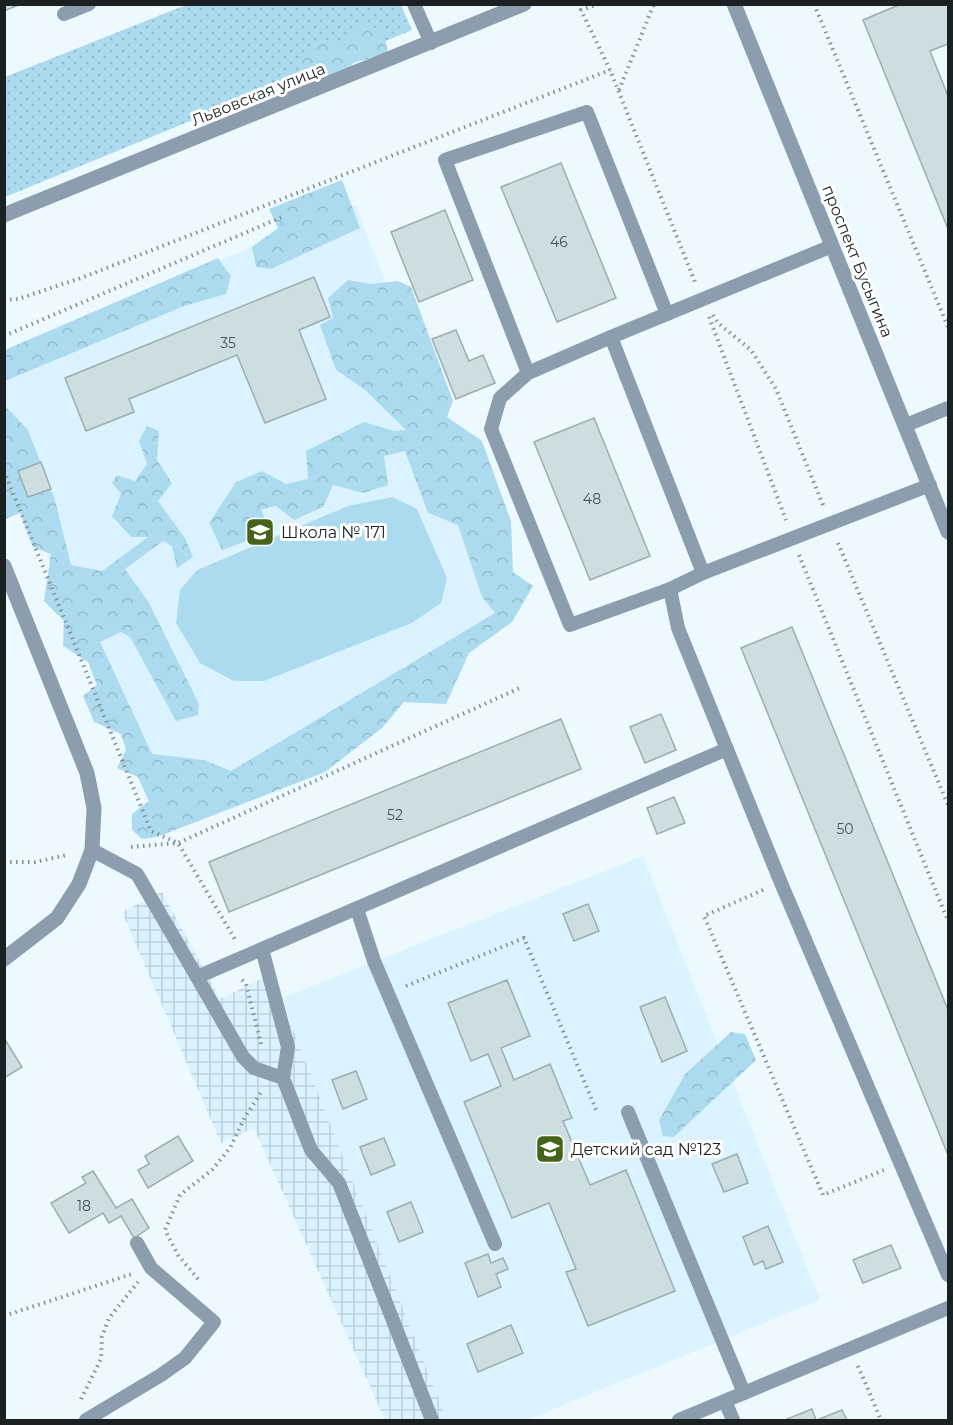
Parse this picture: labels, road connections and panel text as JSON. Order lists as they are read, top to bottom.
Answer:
{
  "streets": {
    "street": ["Львовская улица", "проспект Бусыгина"]
  },
  "places": {
    "school or university": ["Школа № 171", "Детский сад №123"]
  },
  "house_numbers": [
    "46",
    "35",
    "48",
    "52",
    "50",
    "18"
  ]
}
